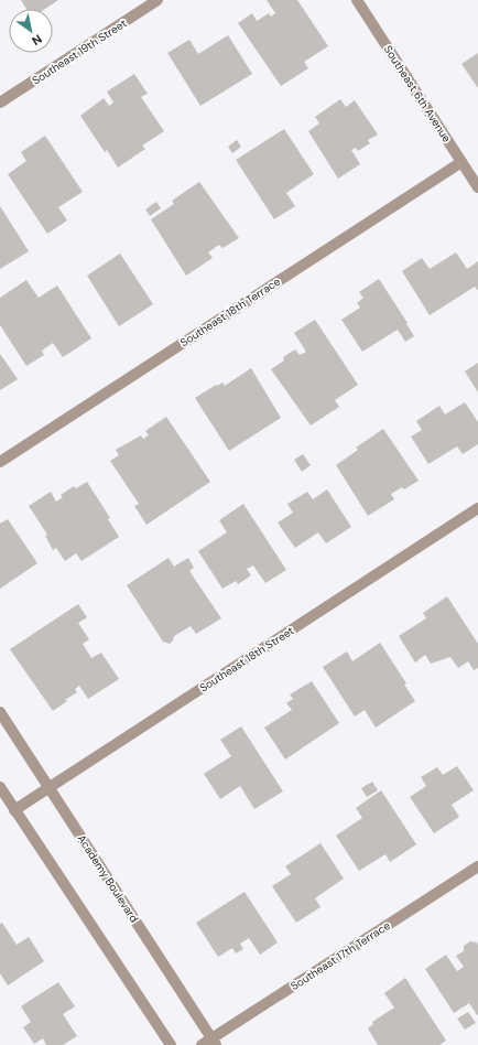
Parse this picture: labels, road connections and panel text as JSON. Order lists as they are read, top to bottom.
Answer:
{
  "streets": {
    "street": [
      "Southeast 19th Street",
      "Southeast 6th Avenue",
      "Southeast 18th Terrace",
      "Southeast 18th Street",
      "Academy Boulevard",
      "Southeast 17th Terrace"
    ]
  },
  "crossings": [
    ["Southeast 6th Avenue", "Southeast 18th Terrace"],
    ["Southeast 18th Street", "Academy Boulevard"],
    ["Academy Boulevard", "Southeast 17th Terrace"]
  ],
  "north": "bottom right"
}
